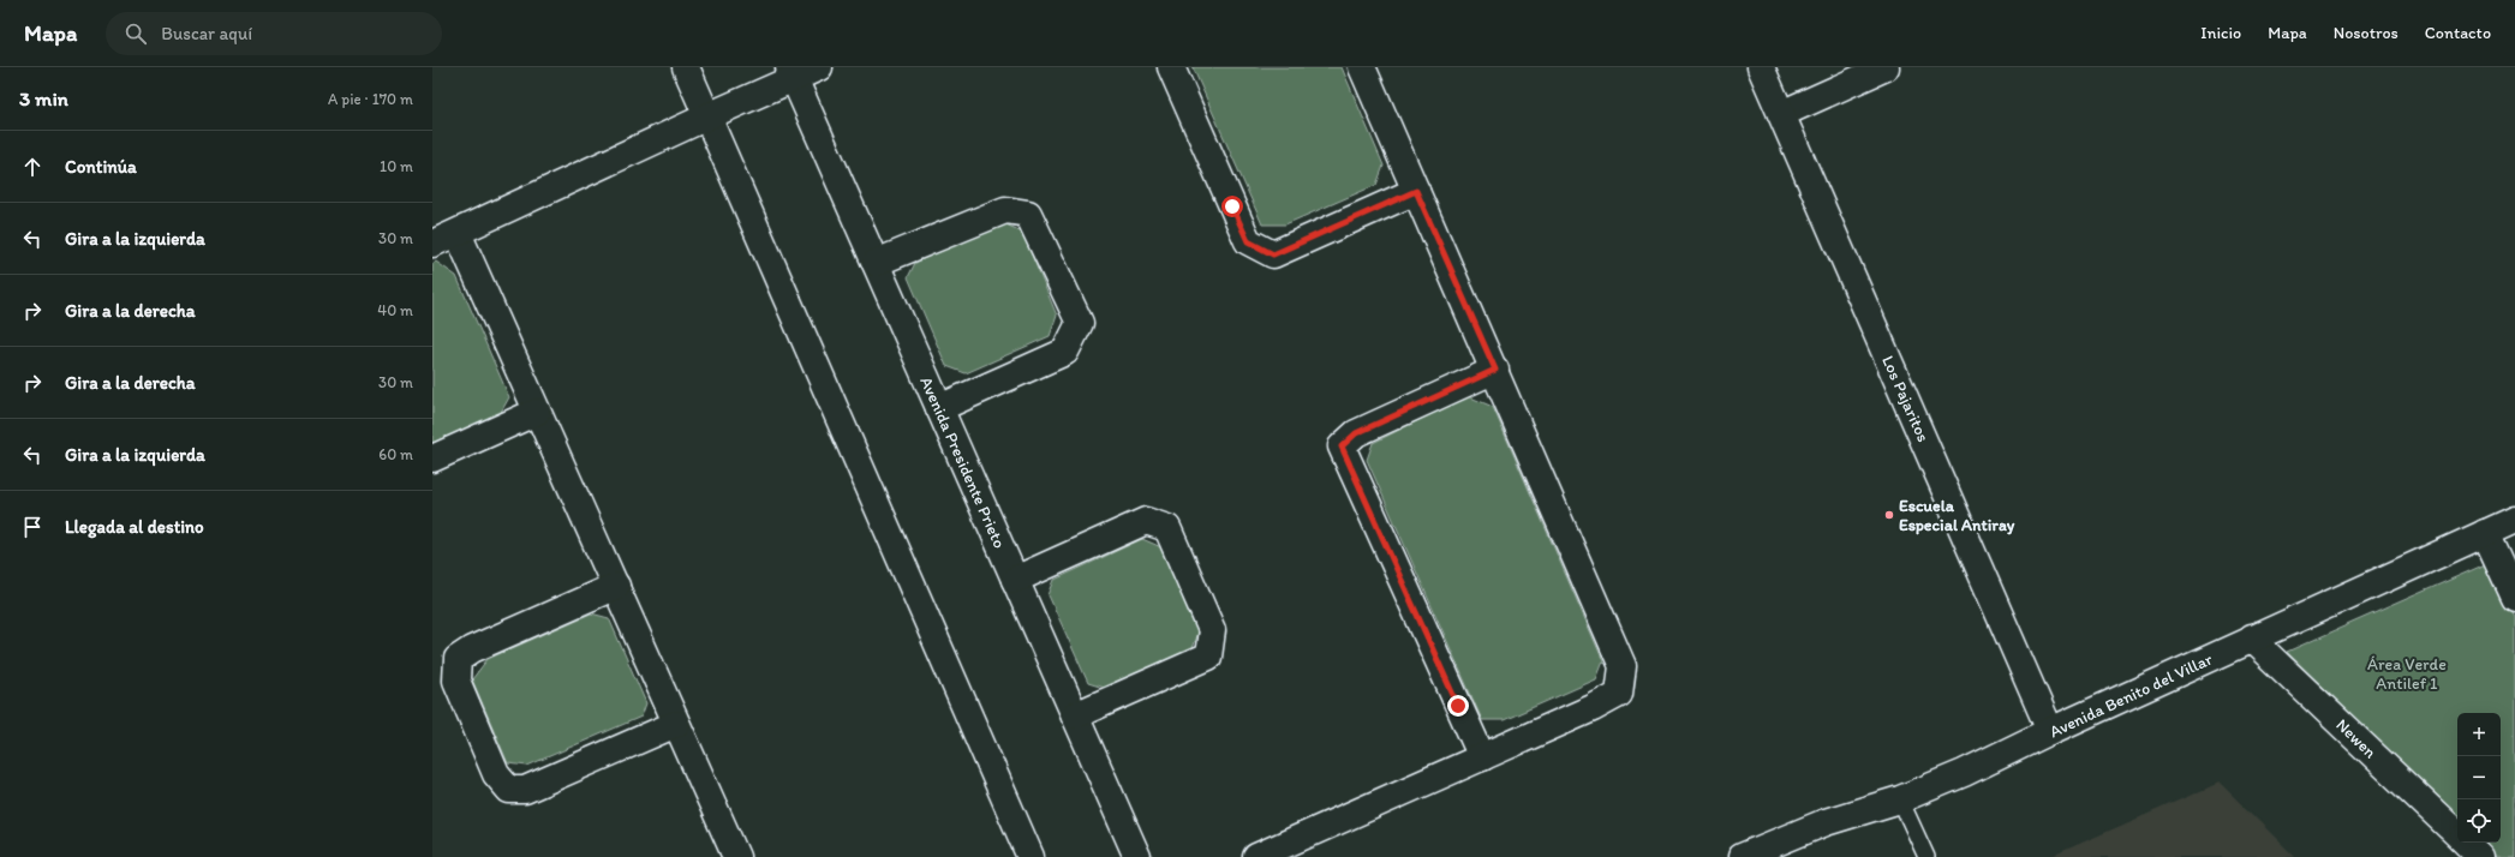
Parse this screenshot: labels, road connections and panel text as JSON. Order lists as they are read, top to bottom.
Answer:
{
  "streets": {
    "street": [
      "Los Pajaritos",
      "Avenida Presidente Prieto",
      "Avenida Benito del Villar",
      "Newen"
    ]
  },
  "crossings": [
    ["Los Pajaritos", "Avenida Benito del Villar"],
    ["Avenida Benito del Villar", "Newen"]
  ],
  "parks": ["Área Verde Antilef 1"],
  "places": ["Escuela Especial Antiray"],
  "page": {
    "header": "Mapa",
    "search": "Buscar aquí",
    "nav": [
      "Inicio",
      "Mapa",
      "Nosotros",
      "Contacto"
    ],
    "heading": ["3 min", "A pie · 170 m"],
    "list": [
      ["Continúa", "10 m"],
      ["Gira a la izquierda", "30 m"],
      ["Gira a la derecha", "40 m"],
      ["Gira a la derecha", "30 m"],
      ["Gira a la izquierda", "60 m"],
      "Llegada al destino"
    ],
    "map_buttons": ["+", "−"]
  }
}
